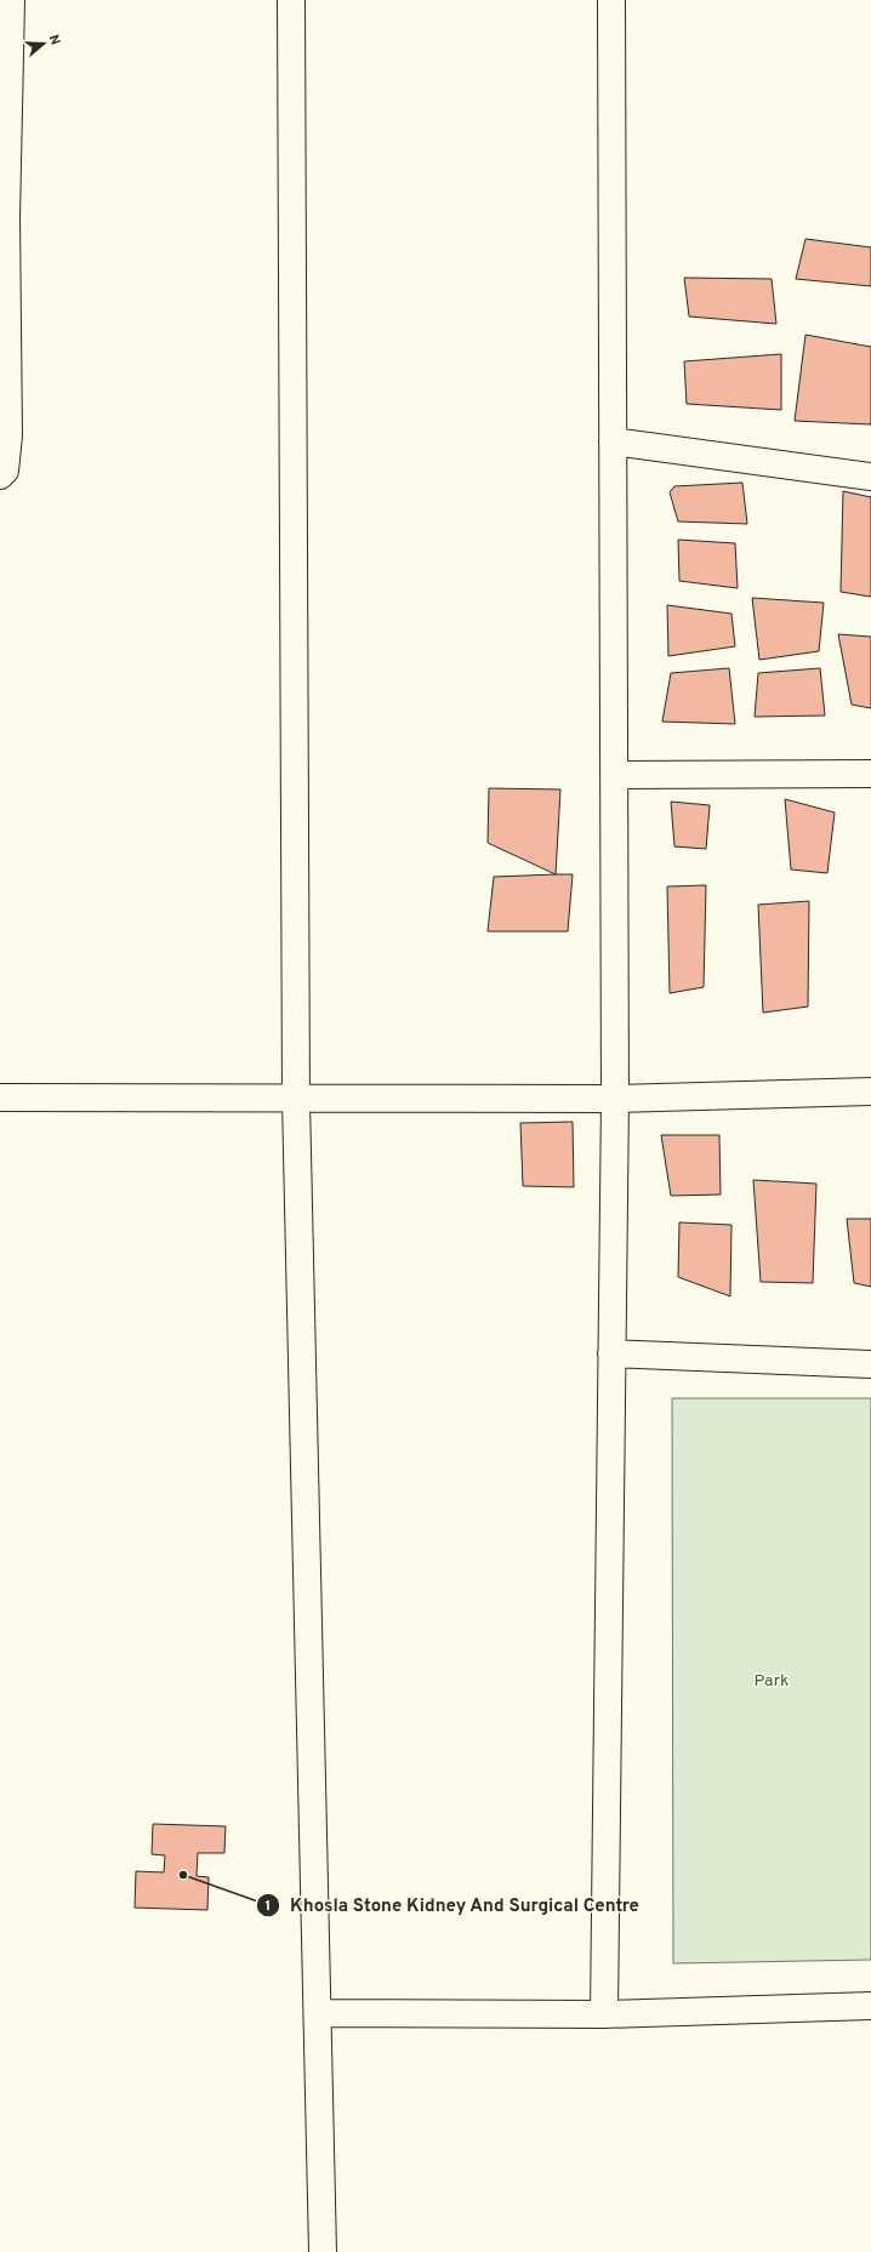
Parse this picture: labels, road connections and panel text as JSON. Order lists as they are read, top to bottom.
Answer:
{
  "parks": ["Park"],
  "places": ["Khosla Stone Kidney And Surgical Centre"],
  "north": "right"
}
